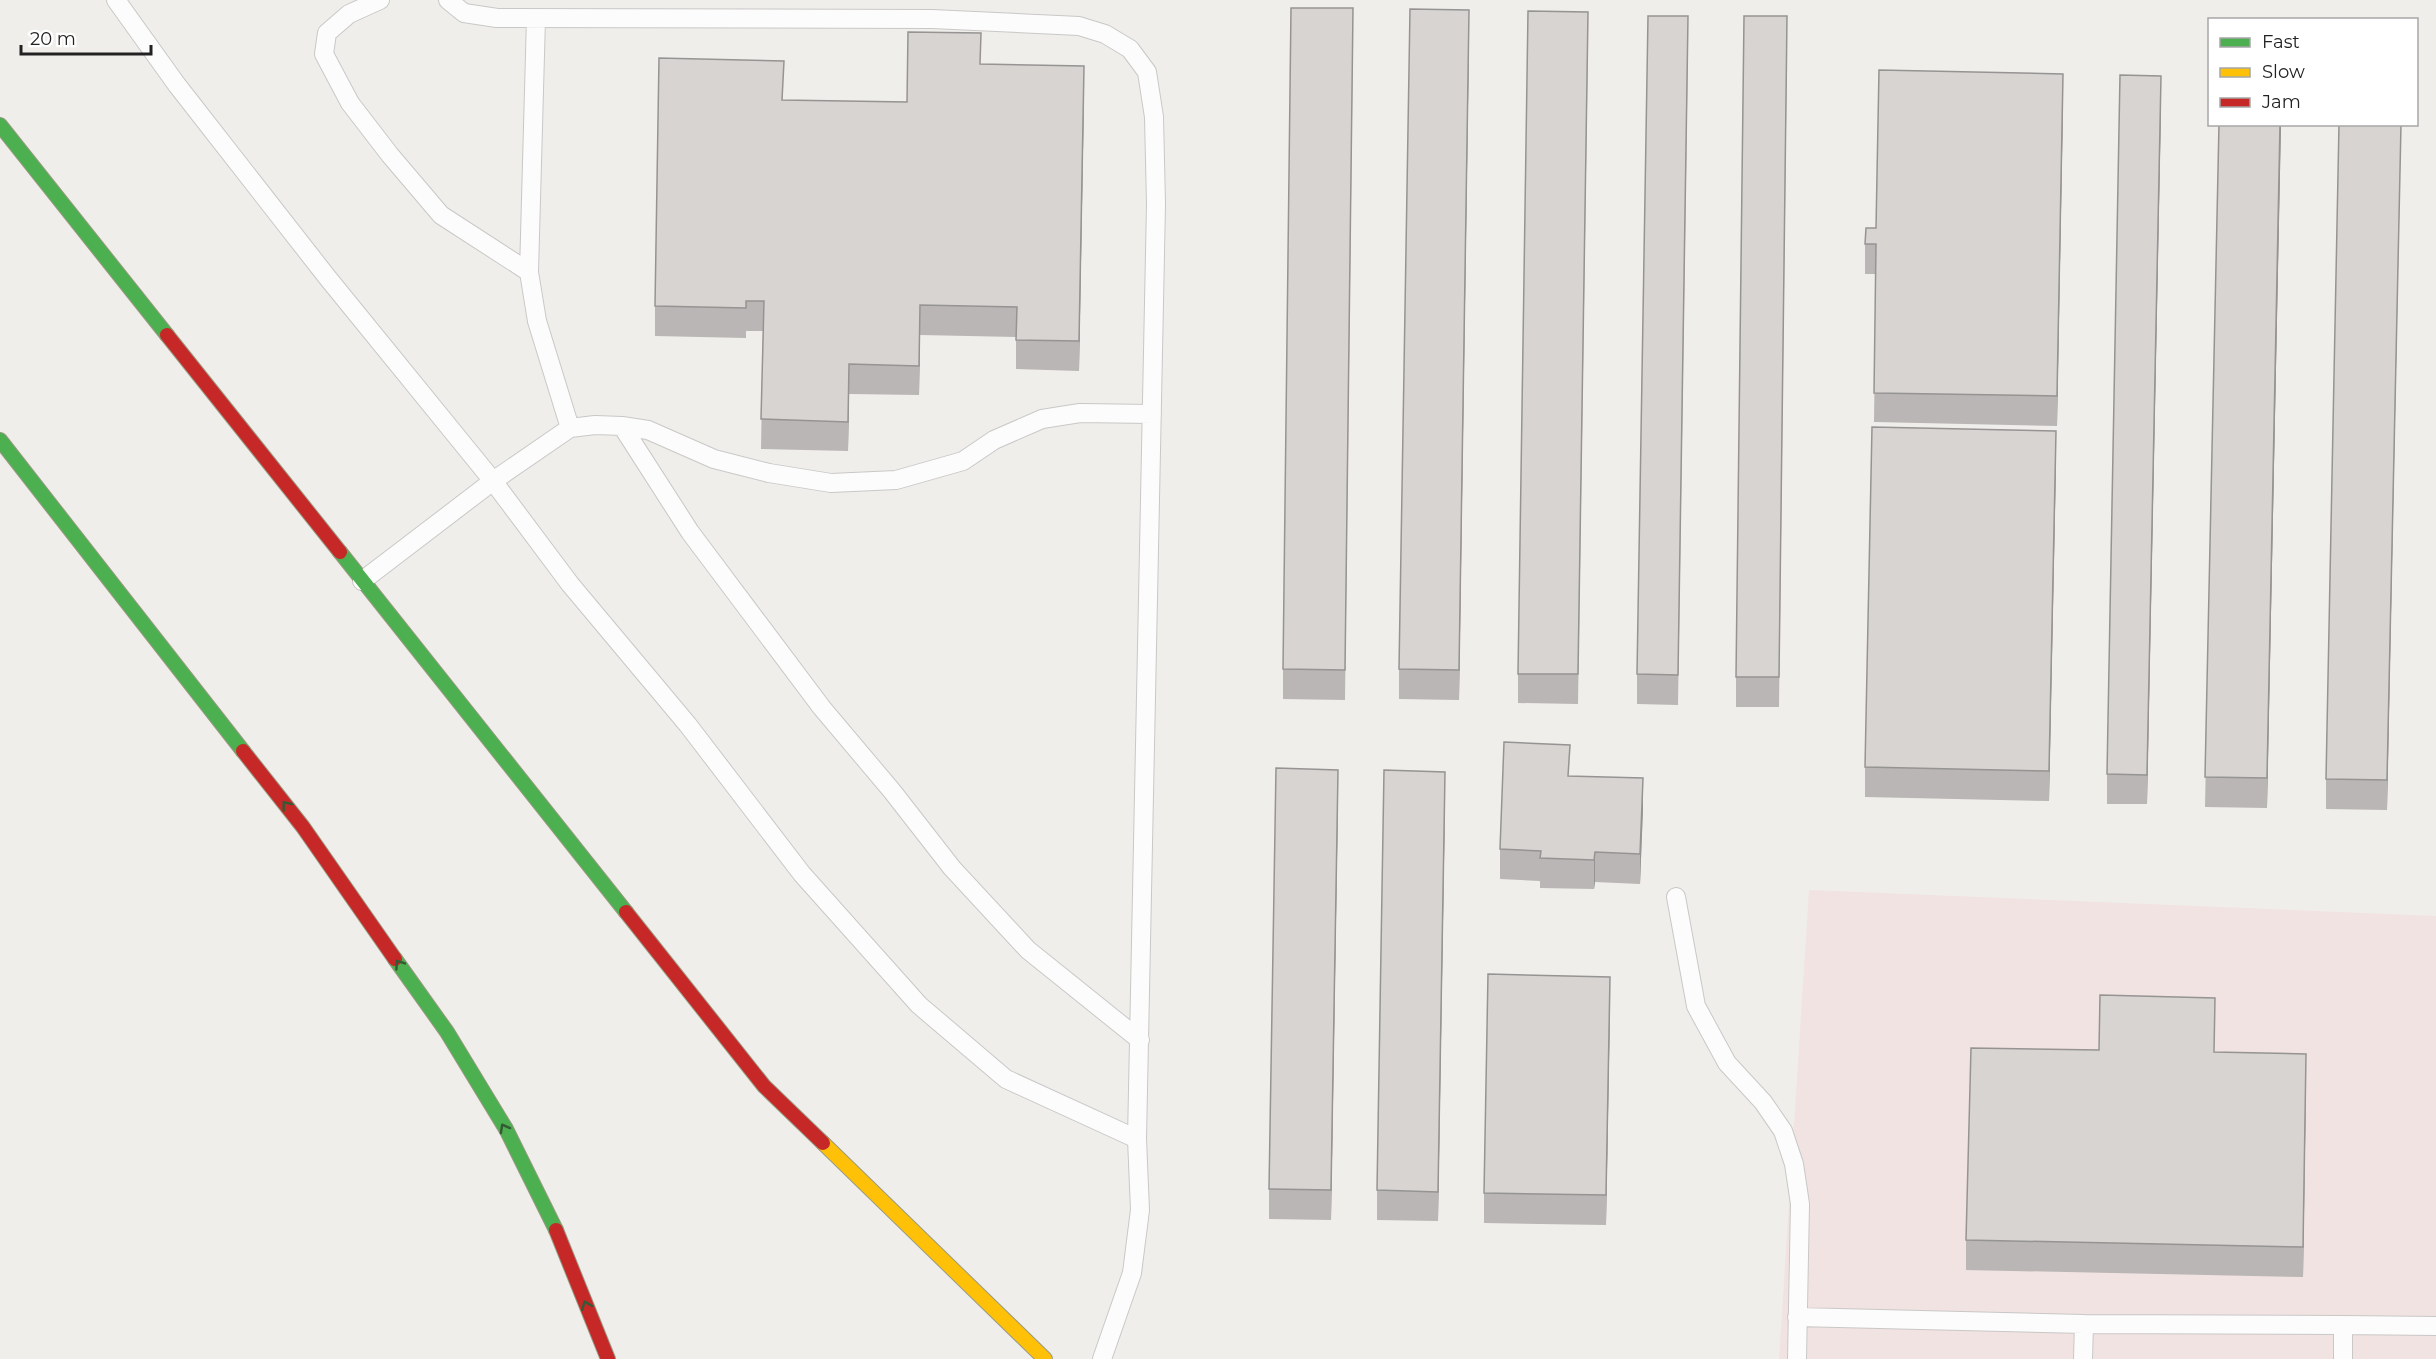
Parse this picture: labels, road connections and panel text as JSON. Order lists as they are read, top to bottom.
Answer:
{
  "legend": ["Fast", "Slow", "Jam"],
  "scale_bar": "20 m"
}
